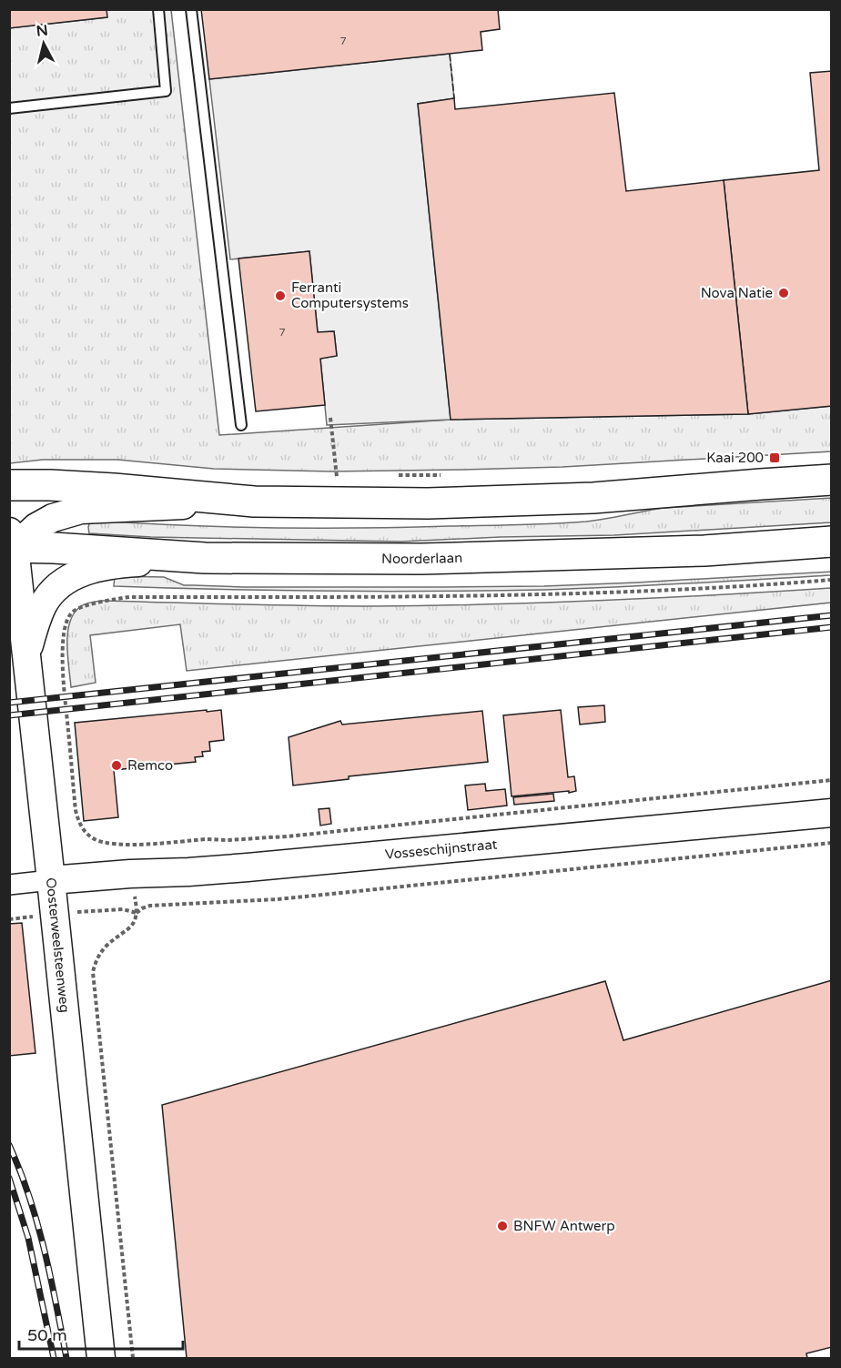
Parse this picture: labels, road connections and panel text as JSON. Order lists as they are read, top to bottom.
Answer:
{
  "streets": {
    "main road": ["Noorderlaan", "Vosseschijnstraat", "Oosterweelsteenweg"]
  },
  "crossings": [
    ["Noorderlaan", "Oosterweelsteenweg"],
    ["Vosseschijnstraat", "Oosterweelsteenweg"]
  ],
  "places": {
    "other": [
      "Nova Natie",
      "Ferranti Computersystems",
      "Remco",
      "BNFW Antwerp"
    ],
    "transit": ["Kaai 200"]
  },
  "house_numbers": ["7", "7"],
  "scale_bar": "50 m",
  "north": "top"
}
